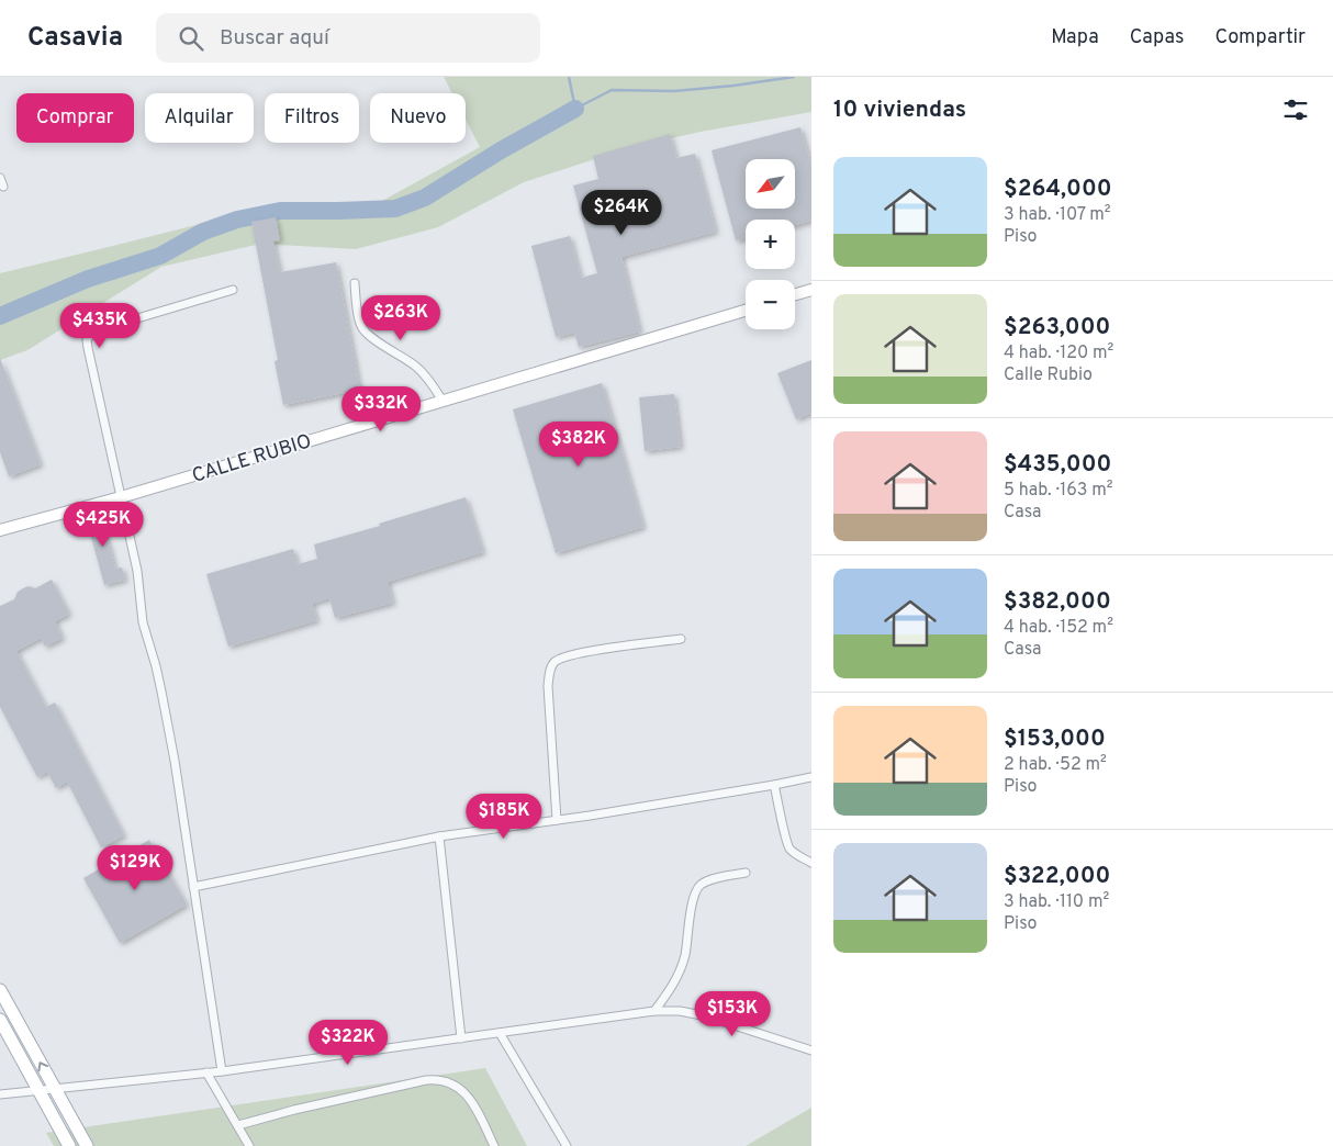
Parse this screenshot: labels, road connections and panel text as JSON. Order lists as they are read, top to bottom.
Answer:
{
  "streets": {
    "street": ["CALLE RUBIO"]
  },
  "north": "bottom left",
  "page": {
    "header": "Casavia",
    "search": "Buscar aquí",
    "nav": ["Mapa", "Capas", "Compartir"],
    "heading": "10 viviendas",
    "chip": [
      "Comprar",
      "Alquilar",
      "Filtros",
      "Nuevo"
    ],
    "list": [
      {
        "name": "$264,000",
        "note": "3 hab. · 107 m² · Piso"
      },
      {
        "name": "$263,000",
        "note": "4 hab. · 120 m² · Calle Rubio"
      },
      {
        "name": "$435,000",
        "note": "5 hab. · 163 m² · Casa"
      },
      {
        "name": "$382,000",
        "note": "4 hab. · 152 m² · Casa"
      },
      {
        "name": "$153,000",
        "note": "2 hab. · 52 m² · Piso"
      },
      {
        "name": "$322,000",
        "note": "3 hab. · 110 m² · Piso"
      }
    ],
    "map_buttons": ["+", "−"],
    "price": [
      "$264K",
      "$263K",
      "$435K",
      "$332K",
      "$382K",
      "$425K",
      "$185K",
      "$129K",
      "$153K",
      "$322K"
    ]
  }
}
